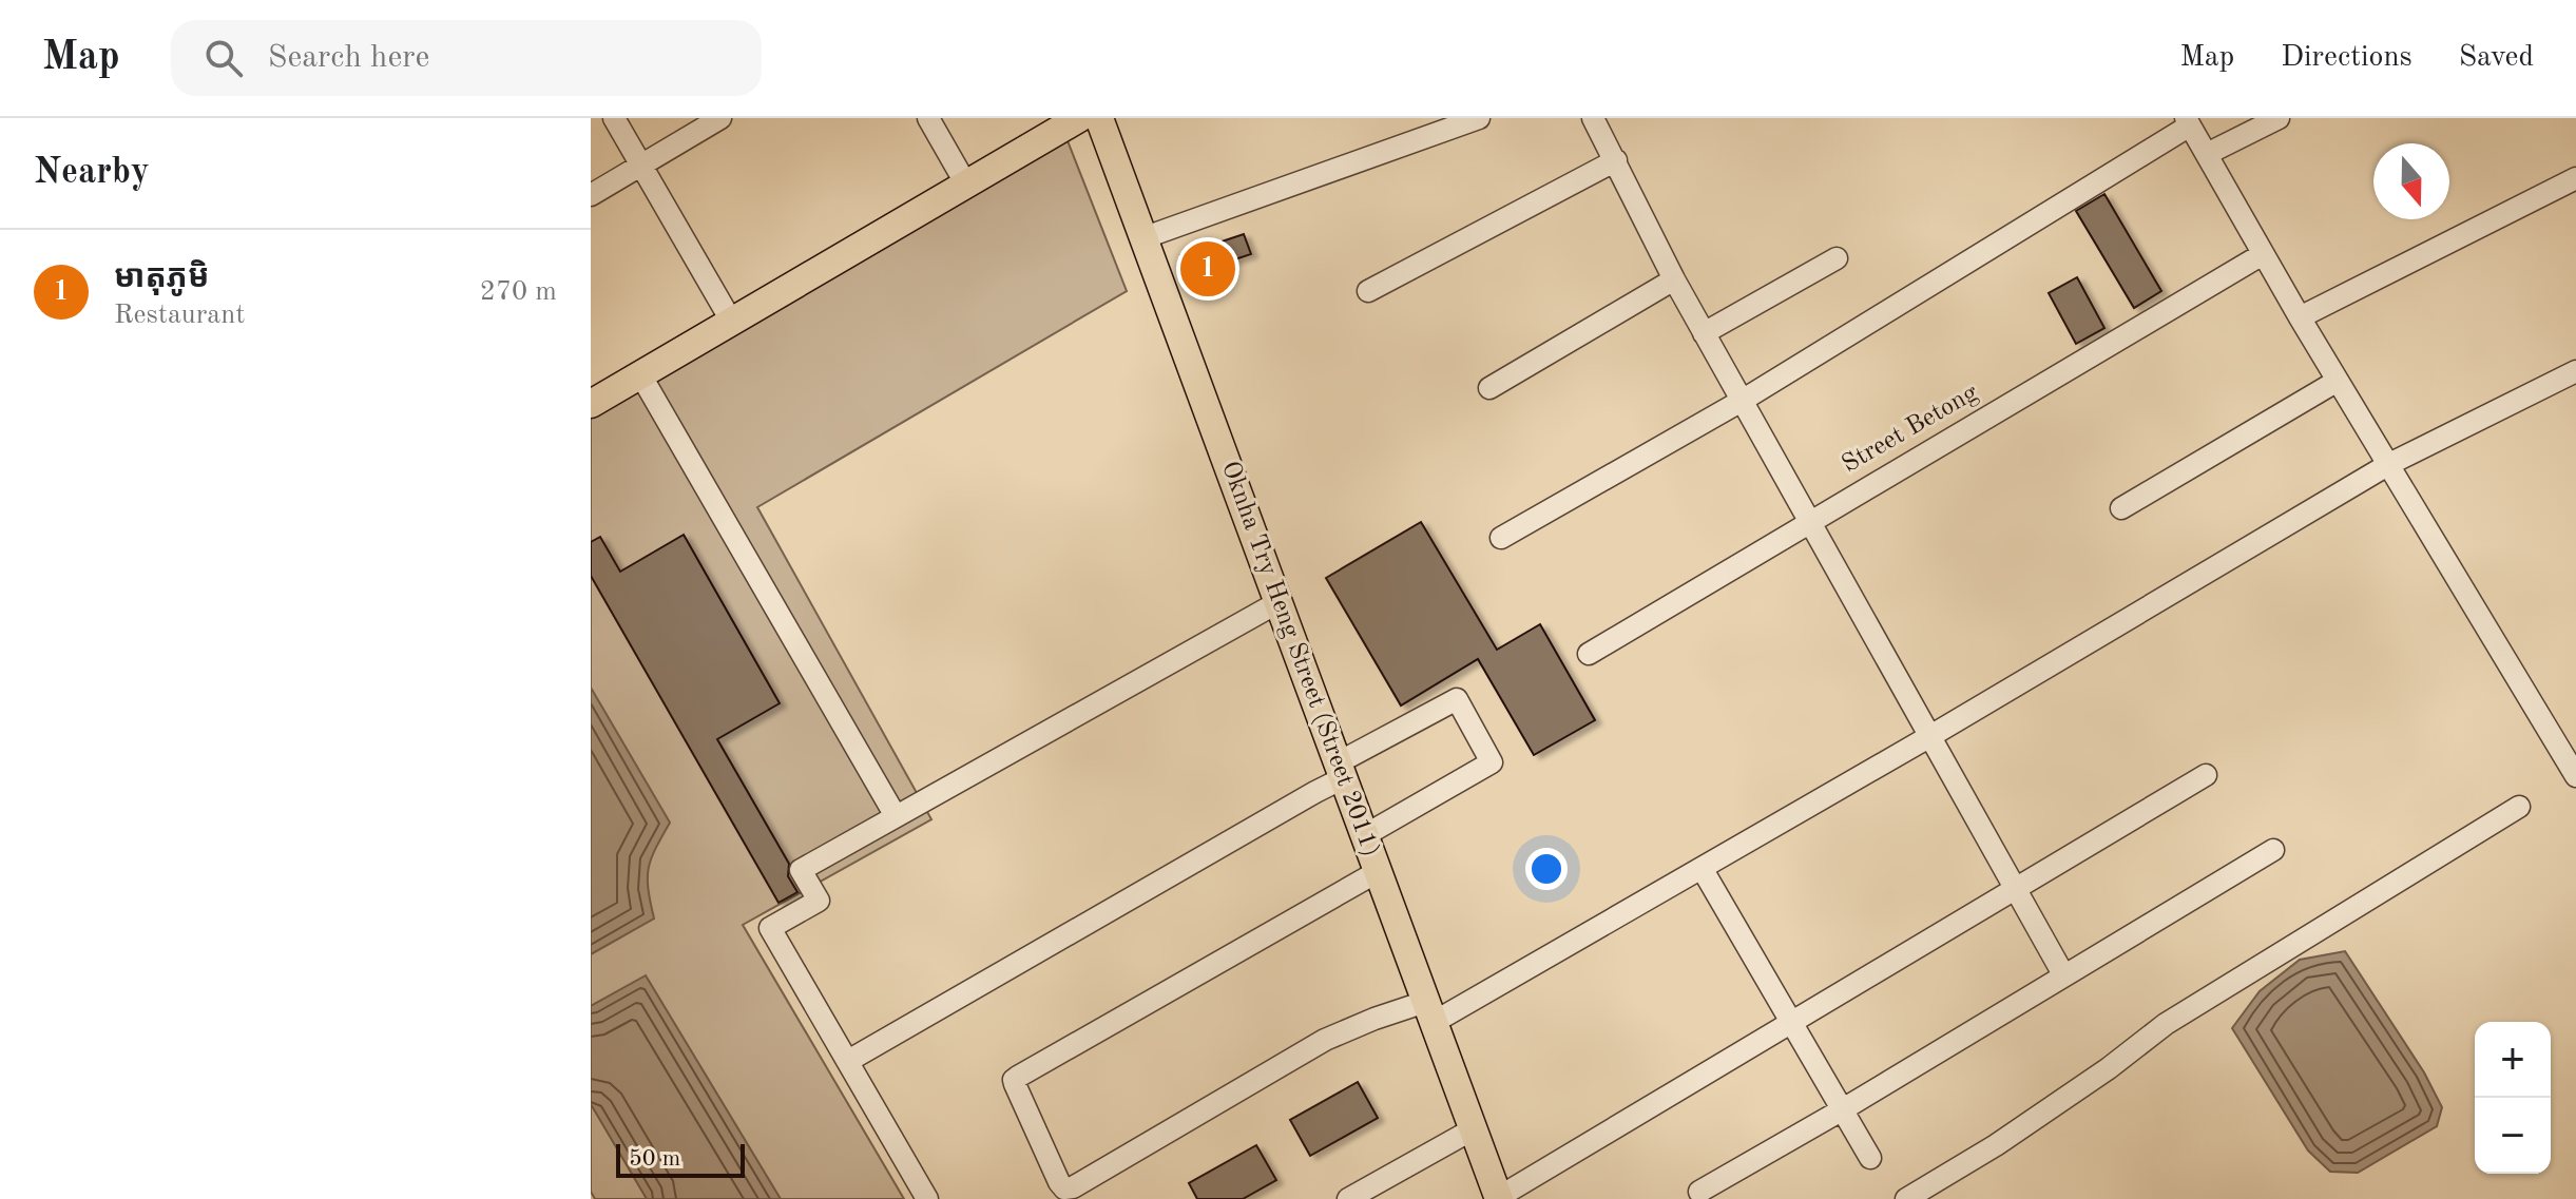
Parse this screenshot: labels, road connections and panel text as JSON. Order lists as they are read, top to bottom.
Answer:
{
  "streets": {
    "main road": ["Oknha Try Heng Street (Street 2011)"],
    "street": ["Street Betong"]
  },
  "scale_bar": "50 m",
  "north": "bottom",
  "page": {
    "header": "Map",
    "search": "Search here",
    "nav": ["Map", "Directions", "Saved"],
    "heading": "Nearby",
    "list": [
      {
        "mark": "1",
        "name": "មាតុភូមិ",
        "note": "Restaurant",
        "value": "270 m"
      }
    ],
    "pins": "1",
    "map_buttons": ["+", "−"],
    "scale": "50 m"
  }
}
